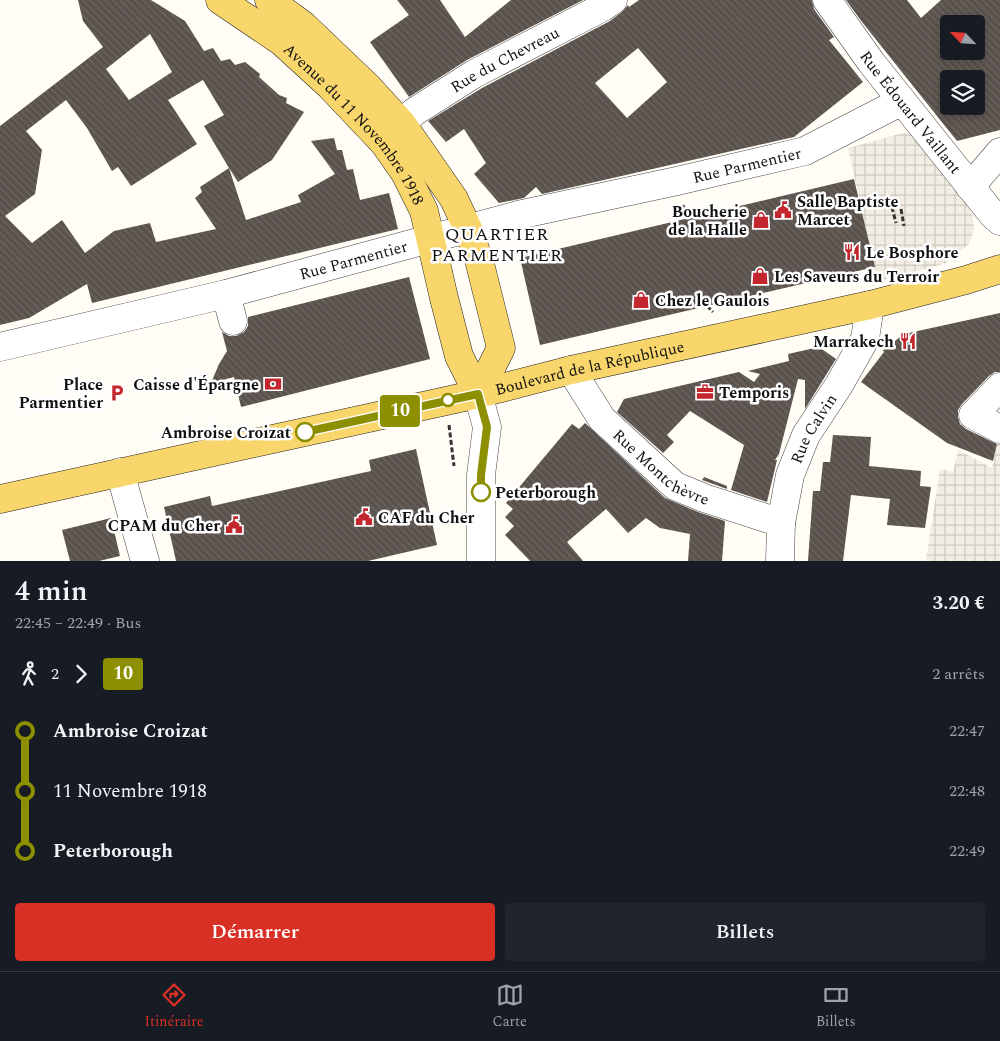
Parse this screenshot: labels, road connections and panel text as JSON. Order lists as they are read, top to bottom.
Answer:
{
  "streets": {
    "main road": ["Avenue du 11 Novembre 1918", "Boulevard de la République"],
    "street": [
      "Rue du Chevreau",
      "Rue Édouard Vaillant",
      "Rue Parmentier",
      "Rue Calvin",
      "Rue Montchèvre"
    ]
  },
  "crossings": [
    ["Rue du Chevreau", "Avenue du 11 Novembre 1918"],
    ["Rue Édouard Vaillant", "Rue Parmentier"],
    ["Avenue du 11 Novembre 1918", "Rue Parmentier"],
    ["Avenue du 11 Novembre 1918", "Boulevard de la République"],
    ["Boulevard de la République", "Rue Calvin"],
    ["Boulevard de la République", "Rue Montchèvre"],
    ["Rue Calvin", "Rue Montchèvre"]
  ],
  "districts": ["QUARTIER PARMENTIER"],
  "places": {
    "public building": ["Salle Baptiste Marcet", "CAF du Cher", "CPAM du Cher"],
    "shop": ["Boucherie de la Halle", "Les Saveurs du Terroir", "Chez le Gaulois"],
    "restaurant": ["Le Bosphore", "Marrakech"],
    "bank": ["Caisse d'Épargne"],
    "office": ["Temporis"],
    "parking": ["Place Parmentier"],
    "other": ["Ambroise Croizat", "Peterborough"]
  },
  "lines": ["bus line 10"],
  "north": "top left",
  "page": {
    "on_map": "10",
    "heading": ["4 min", "22:45 – 22:49 · Bus", "3.20 €"],
    "legs": ["2", "10", "2 arrêts"],
    "list": [
      {
        "name": "Ambroise Croizat",
        "value": "22:47"
      },
      {
        "name": "11 Novembre 1918",
        "value": "22:48"
      },
      {
        "name": "Peterborough",
        "value": "22:49"
      }
    ],
    "buttons": ["Démarrer", "Billets"],
    "tabs": ["Itinéraire", "Carte", "Billets"]
  }
}
